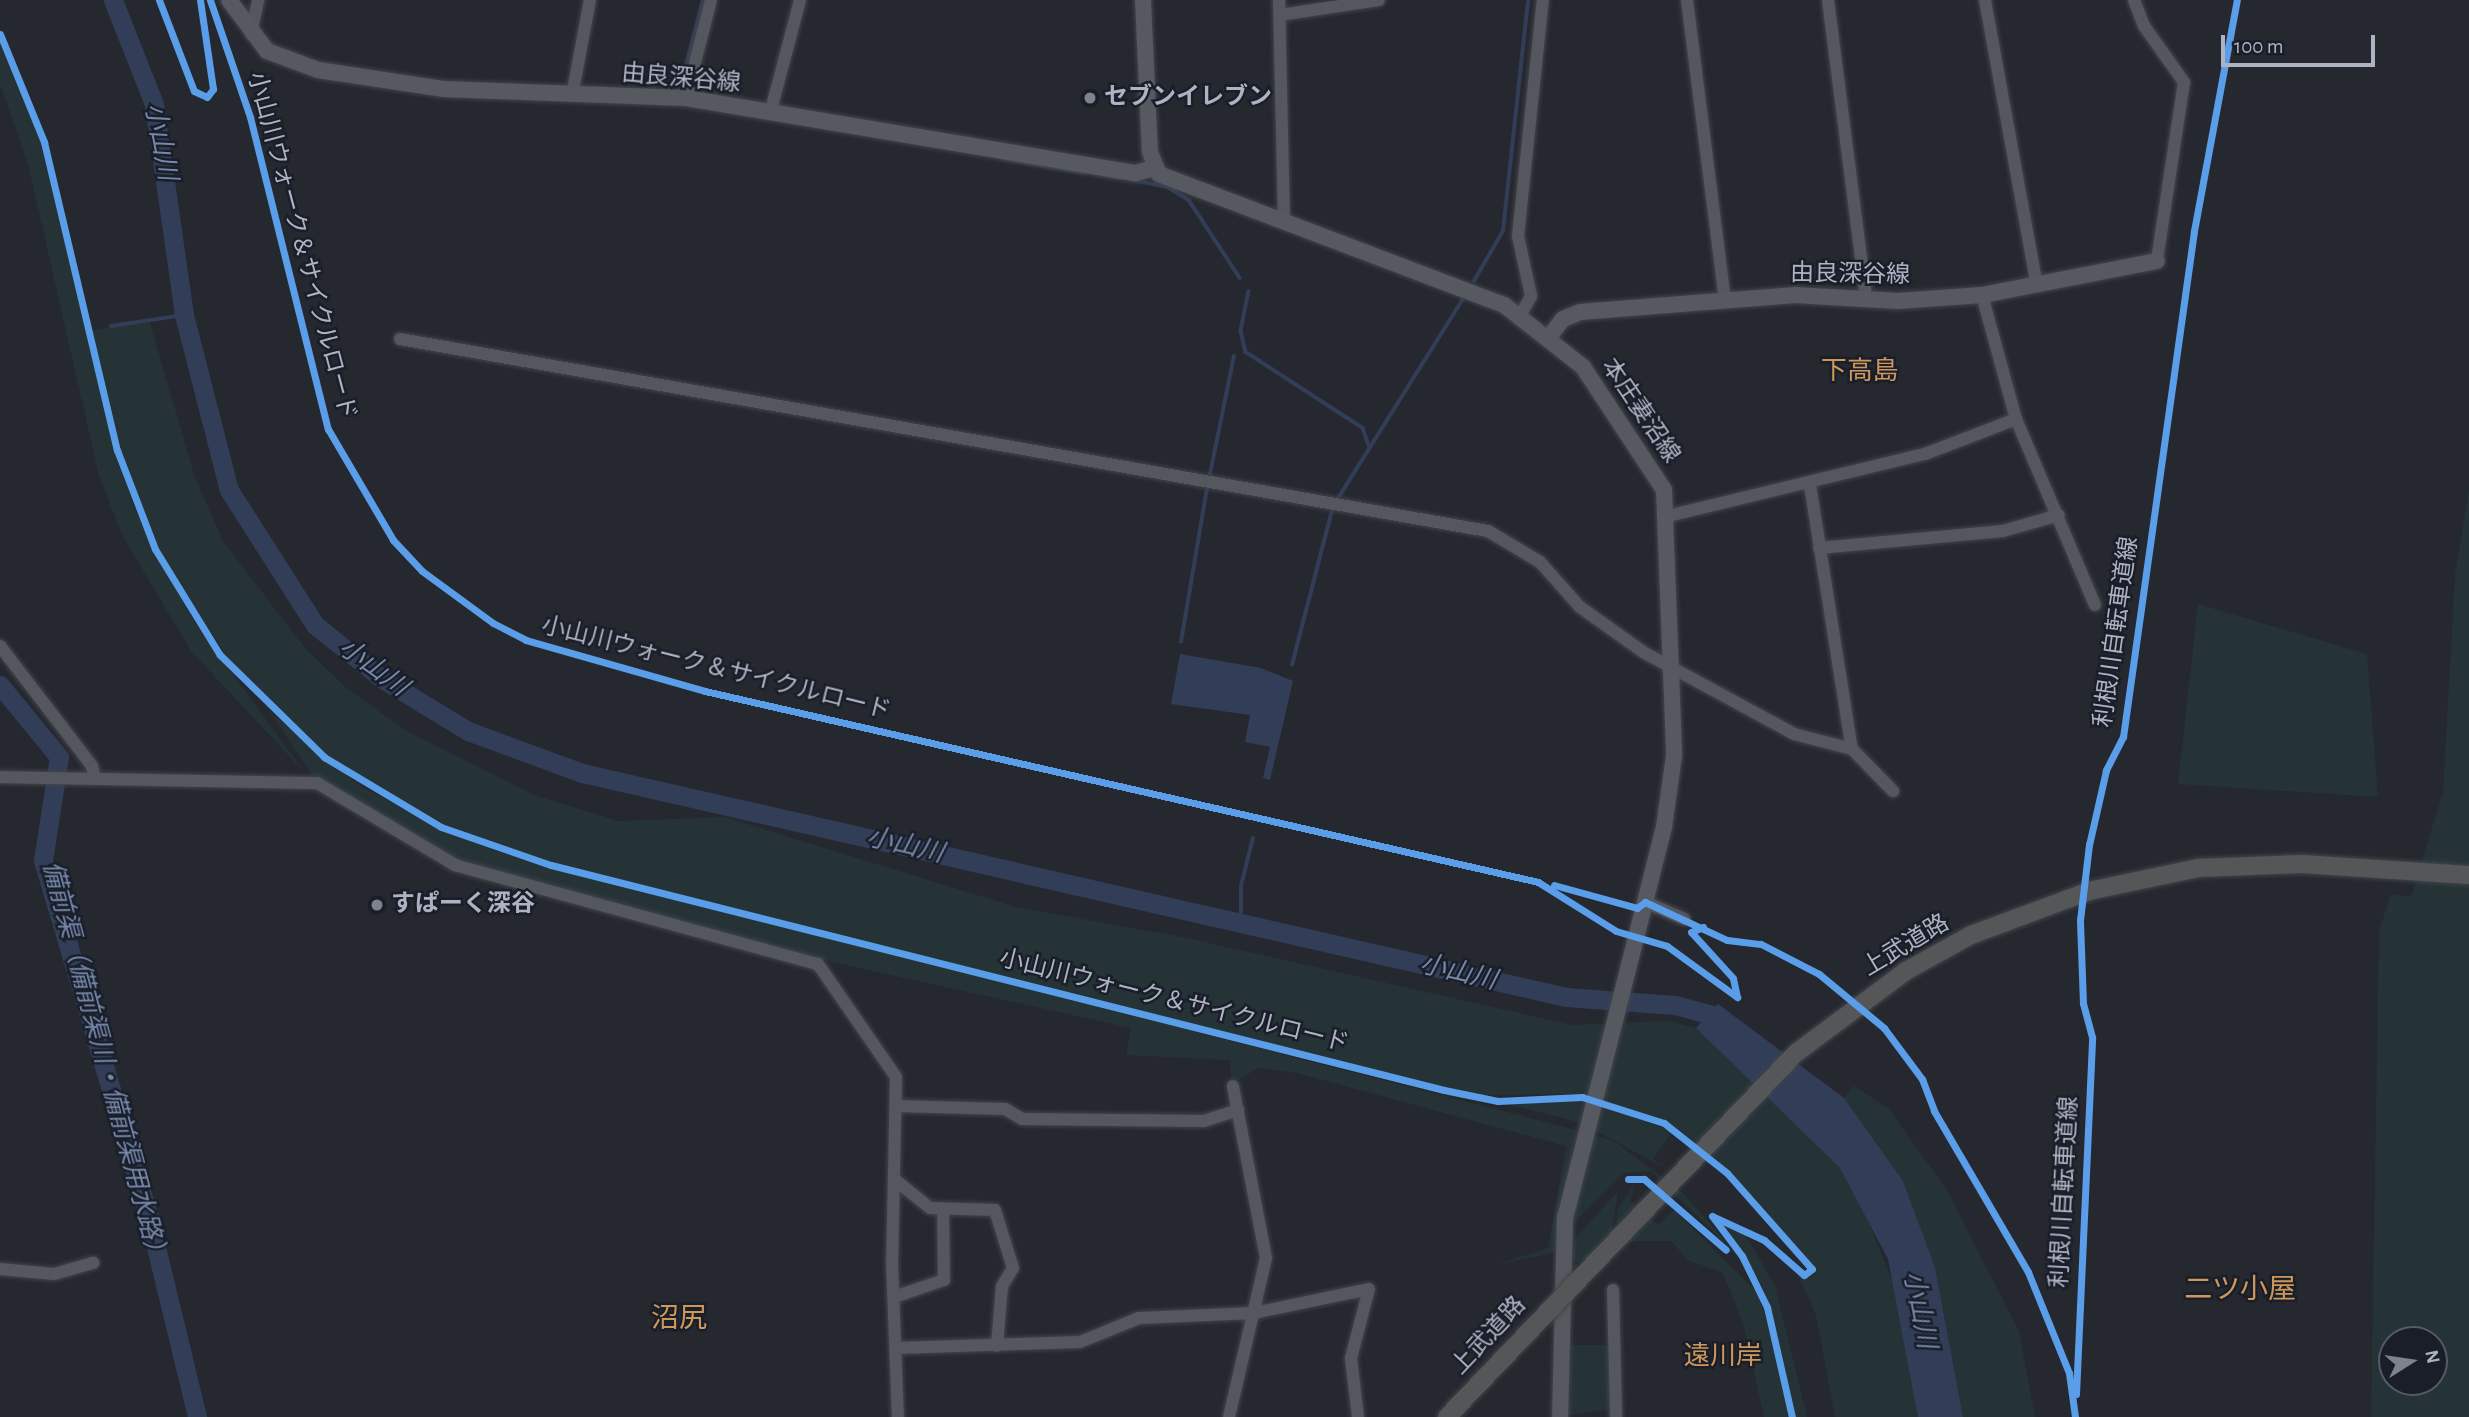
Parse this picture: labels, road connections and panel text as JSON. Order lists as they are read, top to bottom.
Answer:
{
  "streets": {
    "highway": ["上武道路"],
    "main road": ["由良深谷線", "本庄妻沼線"],
    "cycle path": ["小山川ウォーク＆サイクルロード", "利根川自転車道線"]
  },
  "crossings": [
    ["由良深谷線", "本庄妻沼線"]
  ],
  "districts": [
    "下高島",
    "二ツ小屋",
    "沼尻",
    "遠川岸"
  ],
  "water": ["小山川", "備前渠（備前渠川・備前渠用水路）"],
  "places": ["セブンイレブン", "すぱーく深谷"],
  "scale_bar": "100 m",
  "north": "right"
}
